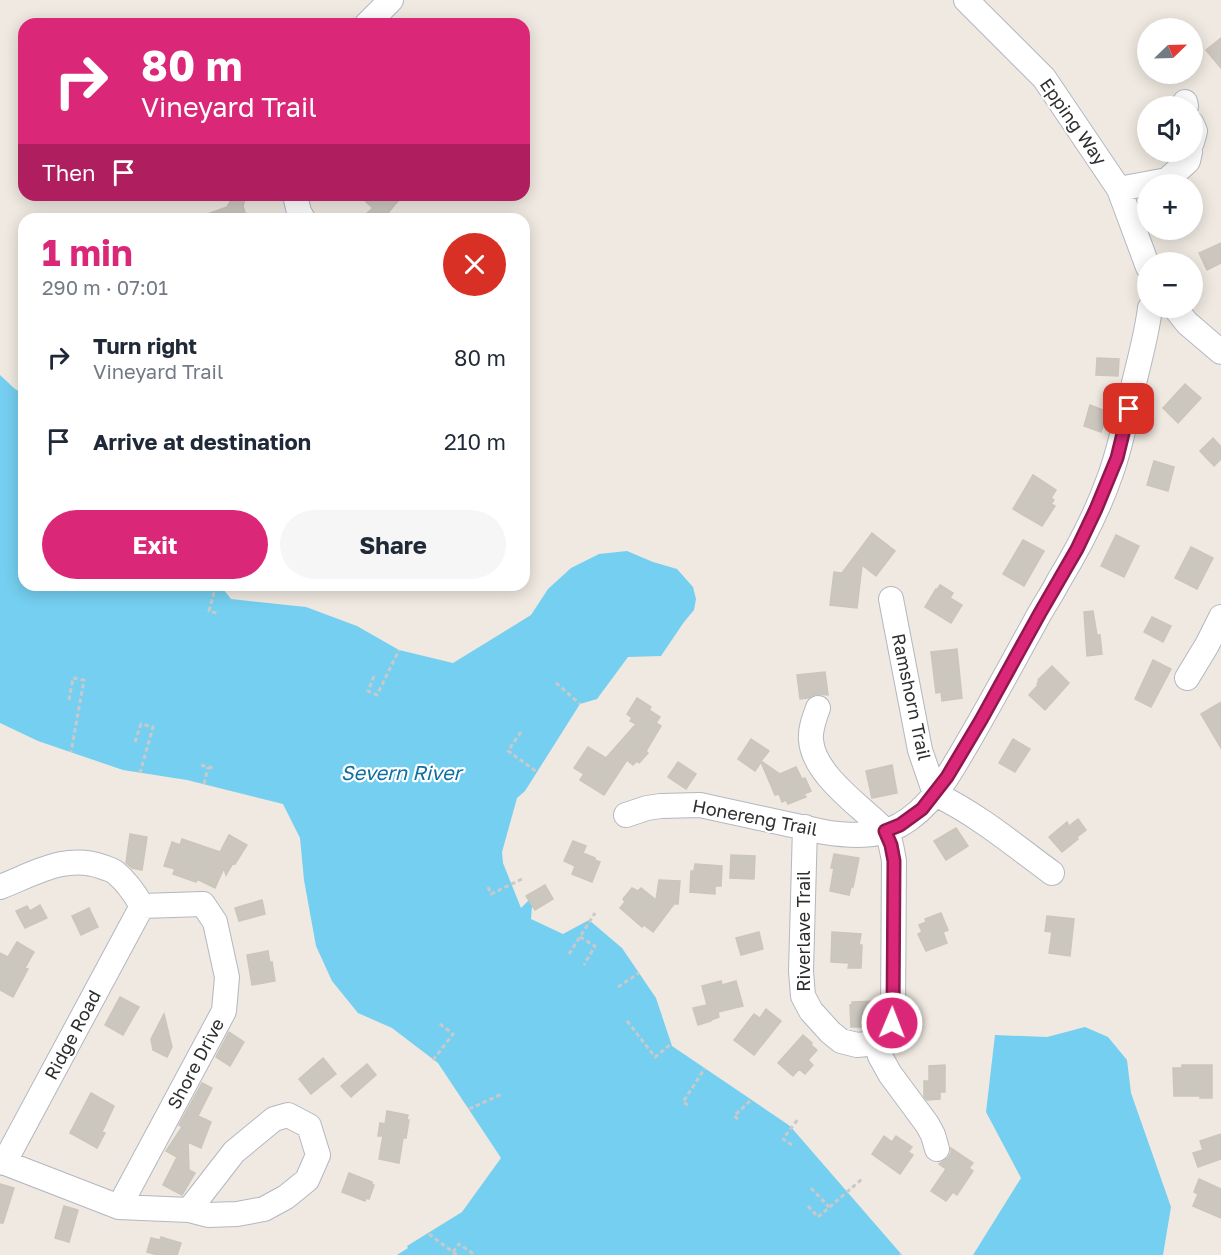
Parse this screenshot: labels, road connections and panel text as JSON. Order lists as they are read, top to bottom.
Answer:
{
  "streets": {
    "street": [
      "Epping Way",
      "Ramshorn Trail",
      "Honereng Trail",
      "Riverlave Trail",
      "Ridge Road",
      "Shore Drive"
    ]
  },
  "crossings": [
    ["Honereng Trail", "Riverlave Trail"],
    ["Ridge Road", "Shore Drive"]
  ],
  "water": ["Severn River"],
  "north": "top right",
  "page": {
    "map_buttons": ["+", "−"],
    "turn": ["80 m", "Vineyard Trail"],
    "then": "Then",
    "heading": ["1 min", "290 m · 07:01"],
    "list": [
      {
        "name": "Turn right",
        "note": "Vineyard Trail",
        "value": "80 m"
      },
      {
        "name": "Arrive at destination",
        "value": "210 m"
      }
    ],
    "buttons": ["Exit", "Share"]
  }
}
